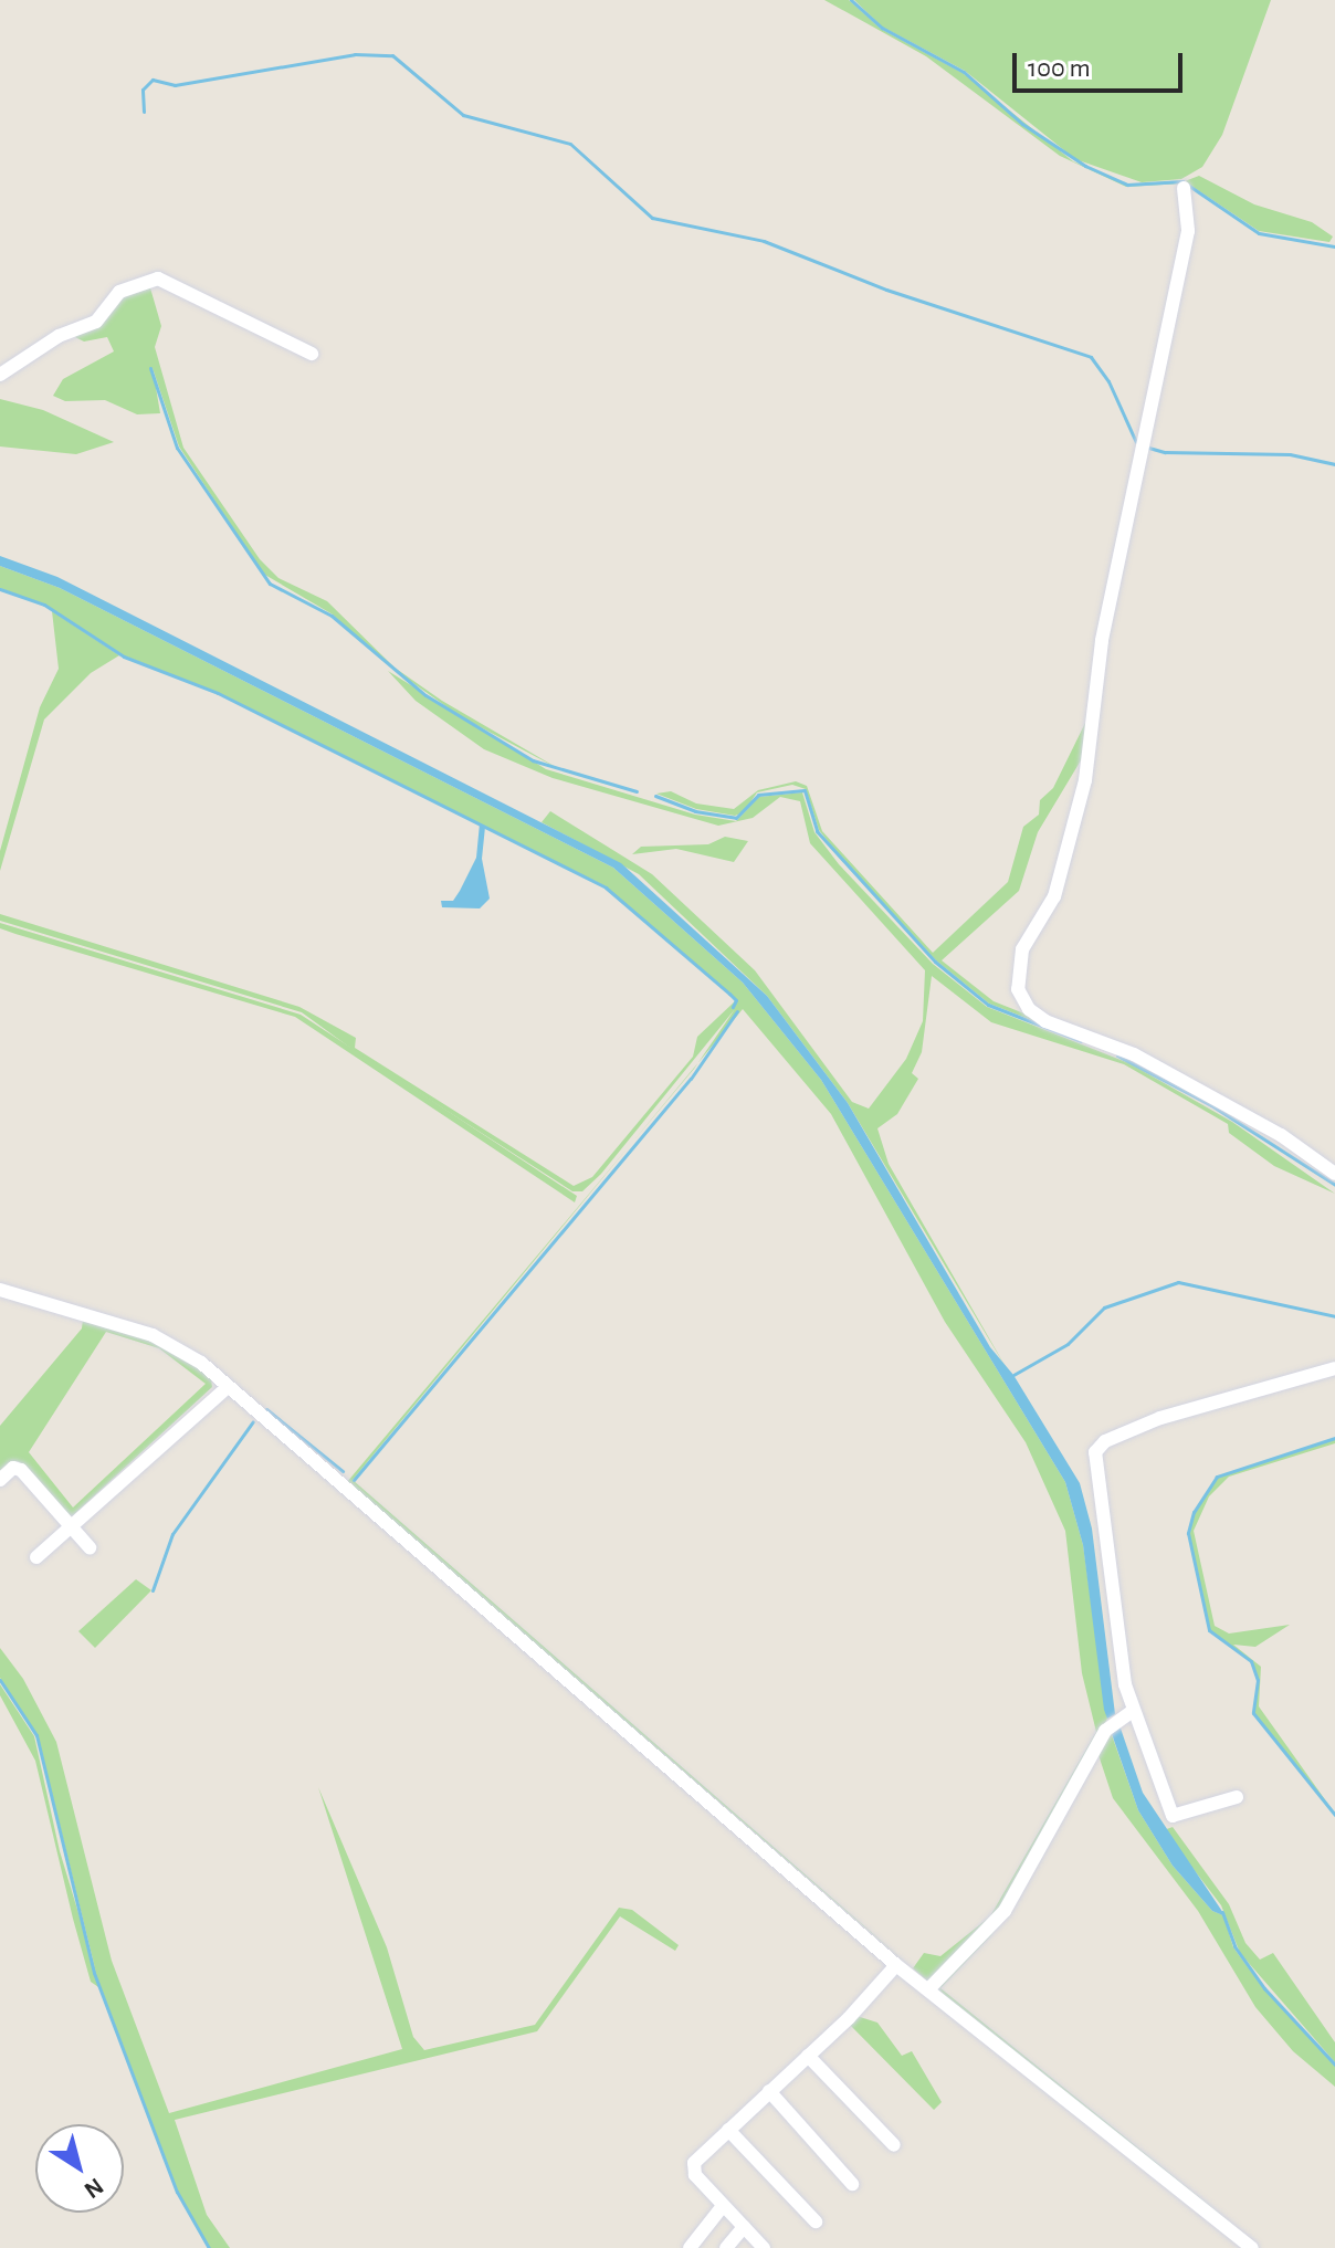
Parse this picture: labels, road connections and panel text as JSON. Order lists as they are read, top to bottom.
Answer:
{
  "scale_bar": "100 m",
  "north": "bottom right"
}
